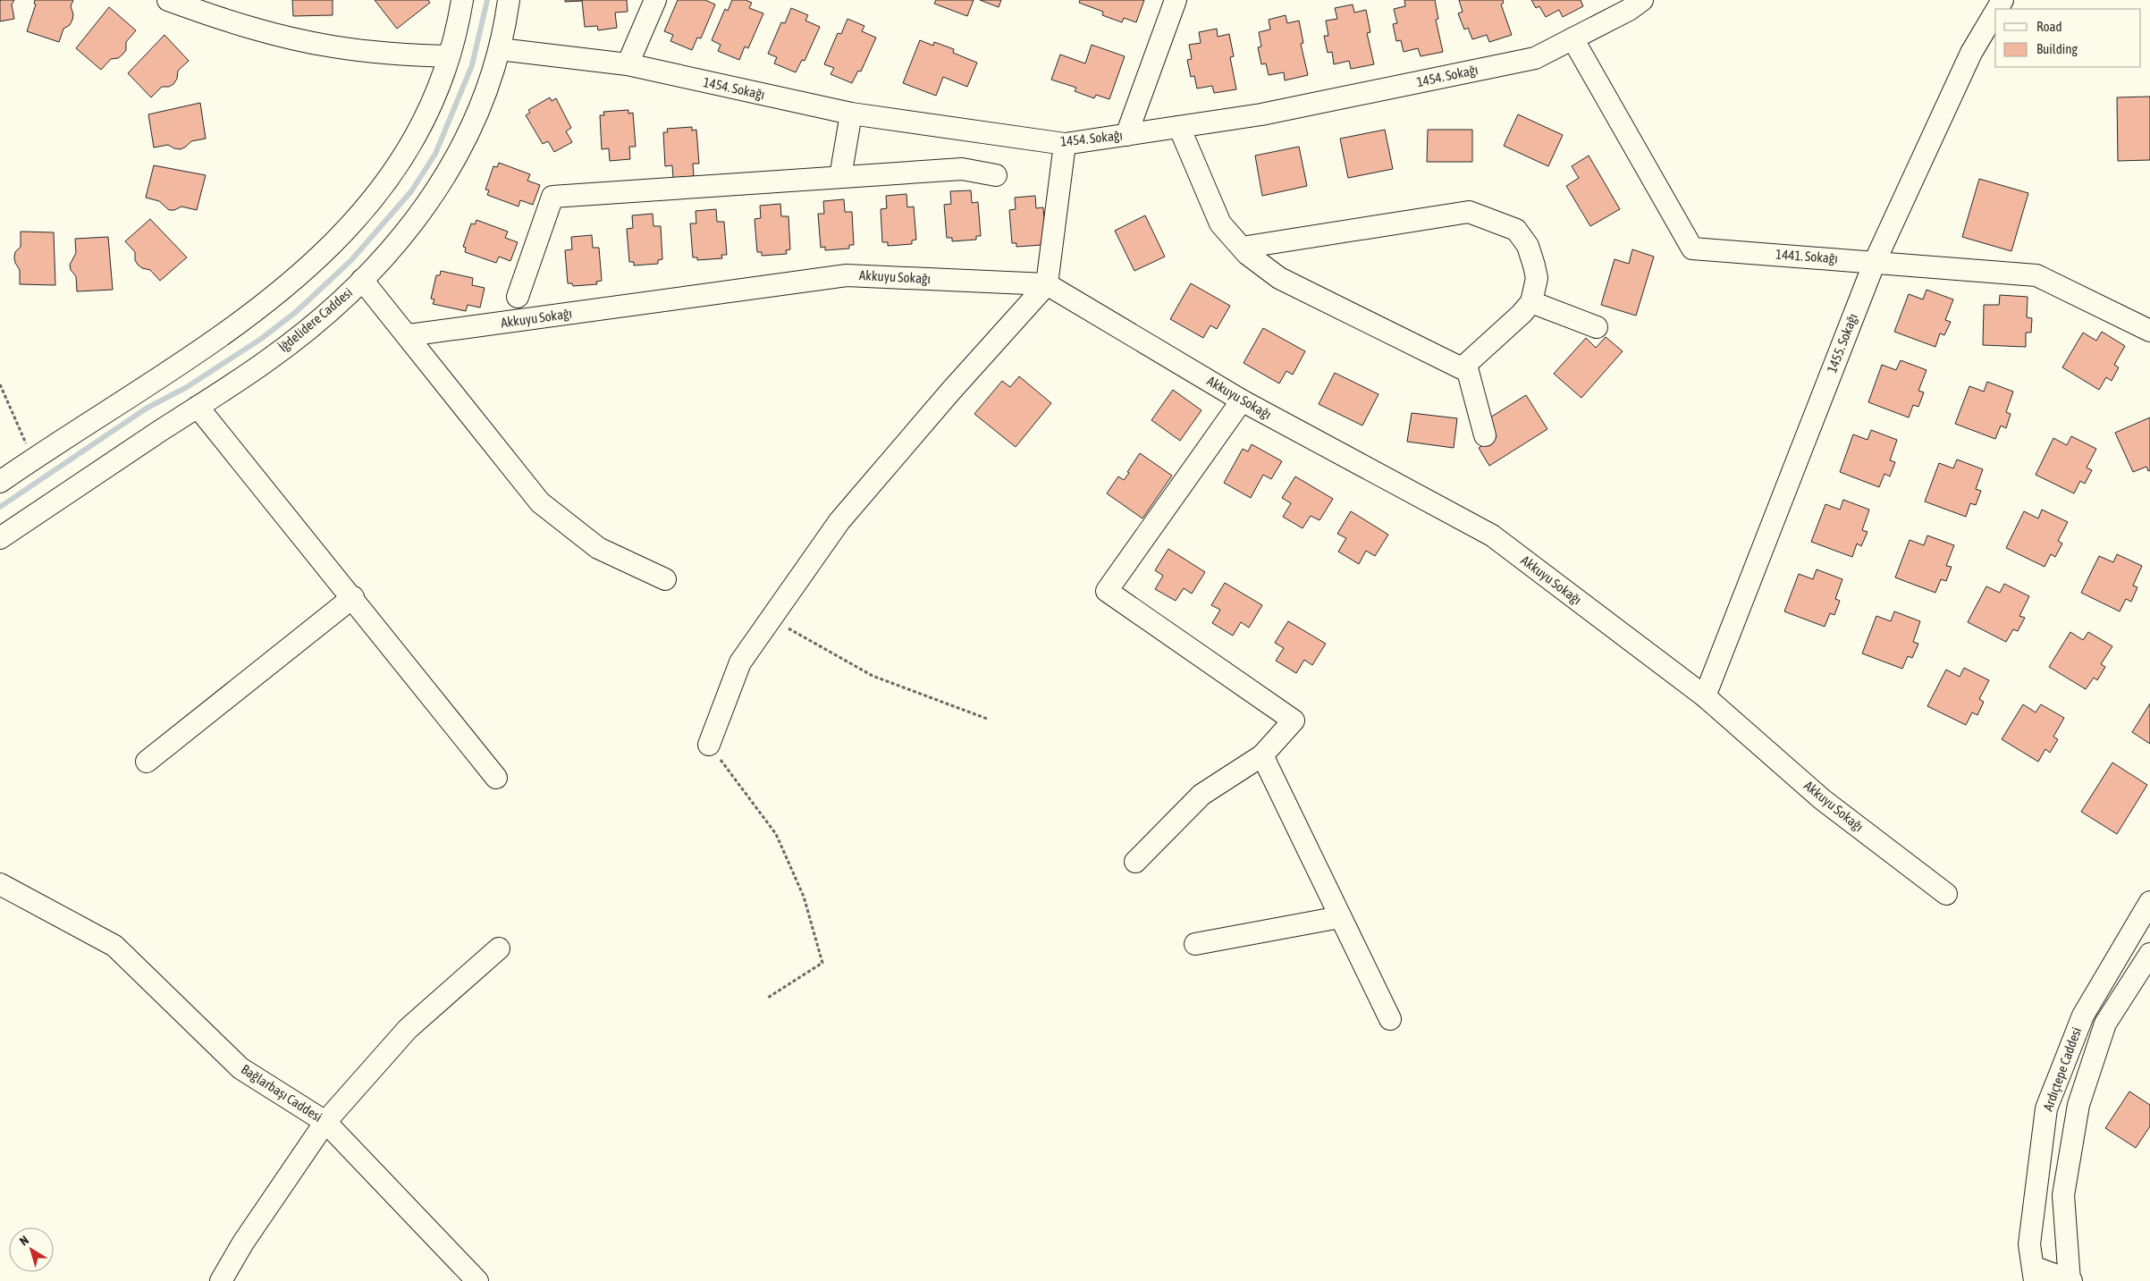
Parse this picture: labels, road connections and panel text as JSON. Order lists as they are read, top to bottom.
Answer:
{
  "streets": {
    "street": [
      "1454. Sokağı",
      "1441. Sokağı",
      "Akkuyu Sokağı",
      "İğdelidere Caddesi",
      "1455. Sokağı",
      "Ardıçtepe Caddesi",
      "Bağlarbaşı Caddesi"
    ]
  },
  "crossings": [
    ["1454. Sokağı", "1441. Sokağı"],
    ["1454. Sokağı", "İğdelidere Caddesi"],
    ["1441. Sokağı", "1455. Sokağı"],
    ["Akkuyu Sokağı", "1455. Sokağı"]
  ],
  "legend": ["Road", "Building"],
  "north": "top left"
}
